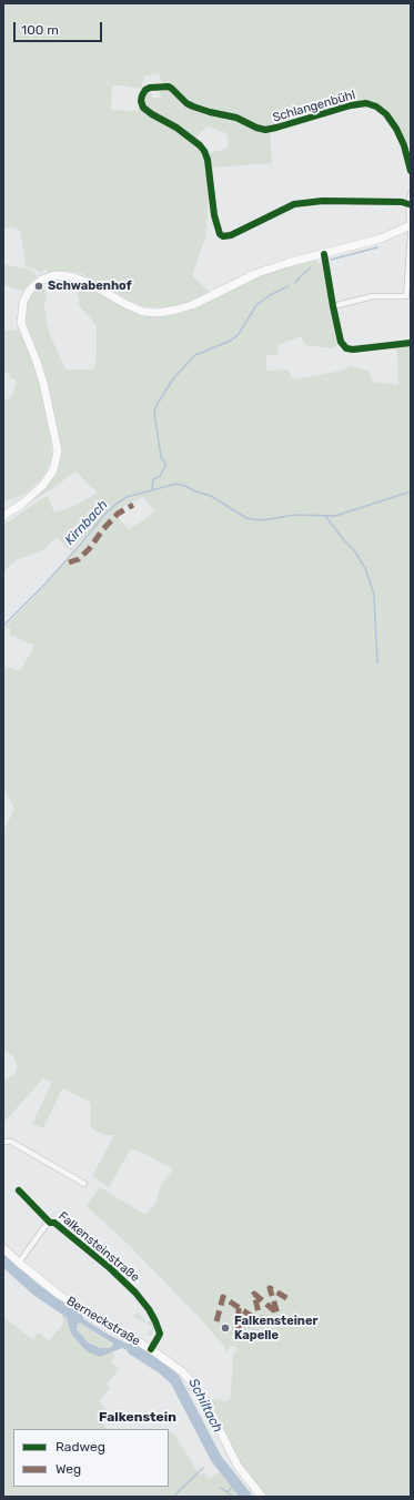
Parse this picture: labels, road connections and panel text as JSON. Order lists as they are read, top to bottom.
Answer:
{
  "streets": {
    "main road": ["Berneckstraße"],
    "street": ["Schlangenbühl", "Falkensteinstraße"]
  },
  "crossings": [
    ["Falkensteinstraße", "Berneckstraße"]
  ],
  "districts": ["Falkenstein"],
  "water": ["Kirnbach", "Schiltach"],
  "places": ["Schwabenhof", "Falkensteiner Kapelle"],
  "legend": ["Radweg", "Weg"],
  "scale_bar": "100 m"
}
